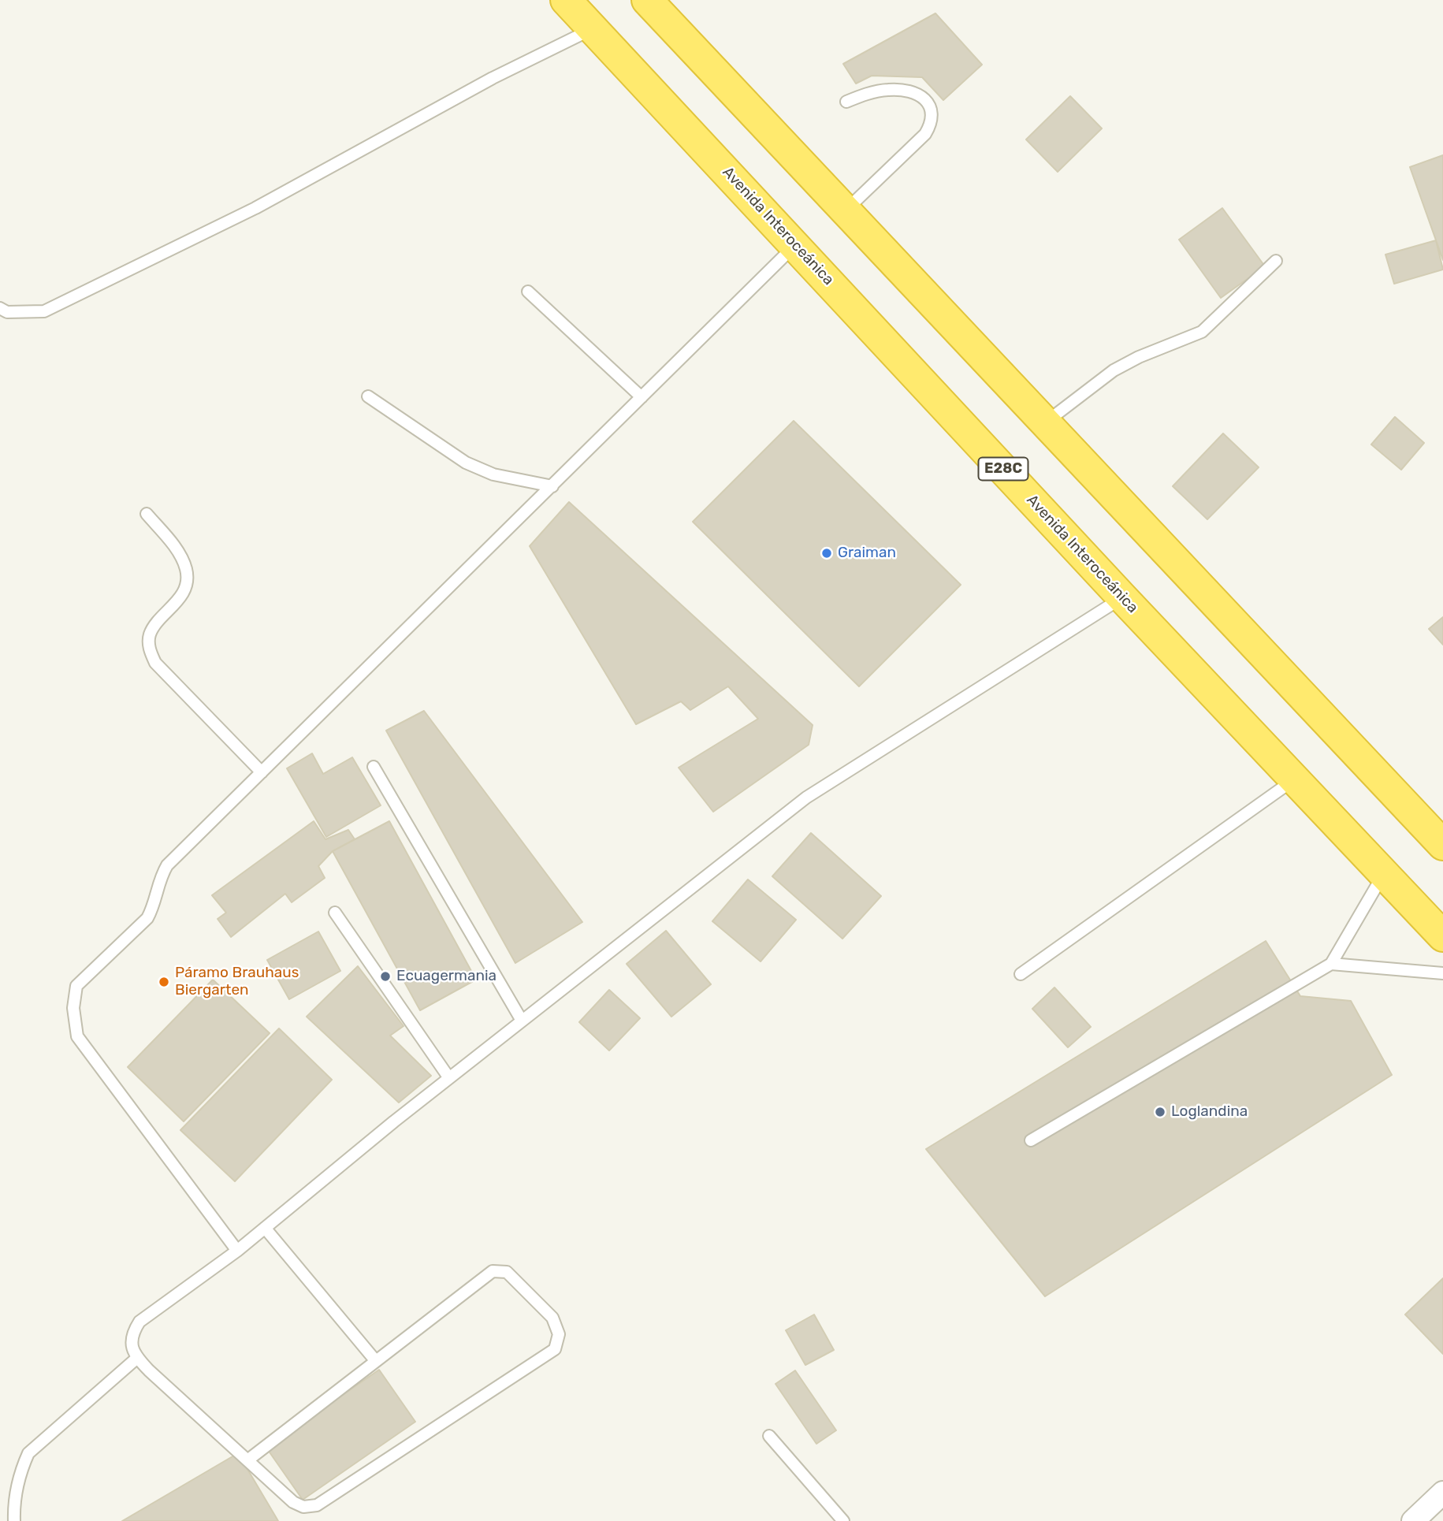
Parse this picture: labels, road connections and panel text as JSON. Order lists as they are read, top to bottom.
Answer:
{
  "streets": {
    "highway": ["Avenida Interoceánica", "E28C"]
  },
  "places": [
    "Graiman",
    "Ecuagermania",
    "Páramo Brauhaus Biergarten",
    "Loglandina"
  ]
}
